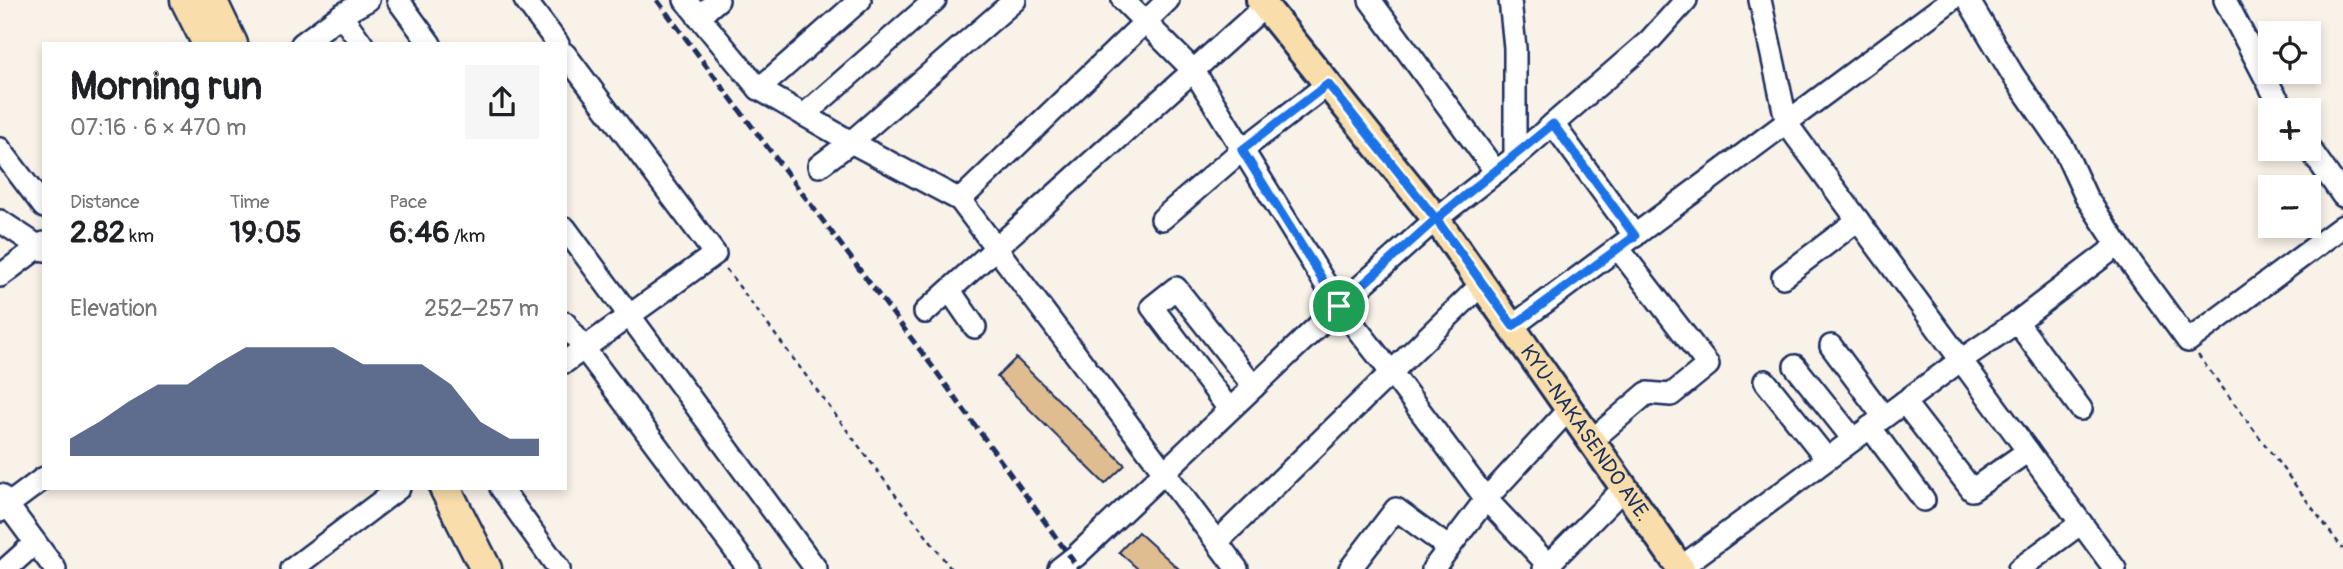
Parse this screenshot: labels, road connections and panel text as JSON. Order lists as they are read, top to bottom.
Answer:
{
  "streets": {
    "main road": ["KYU-NAKASENDO AVE."]
  },
  "page": {
    "map_buttons": ["+", "−"],
    "heading": ["Morning run", "07:16 · 6 × 470 m"],
    "stats": [
      ["Distance", "2.82 km"],
      ["Time", "19:05"],
      ["Pace", "6:46 /km"]
    ],
    "chart": ["Elevation", "252–257 m"]
  }
}
